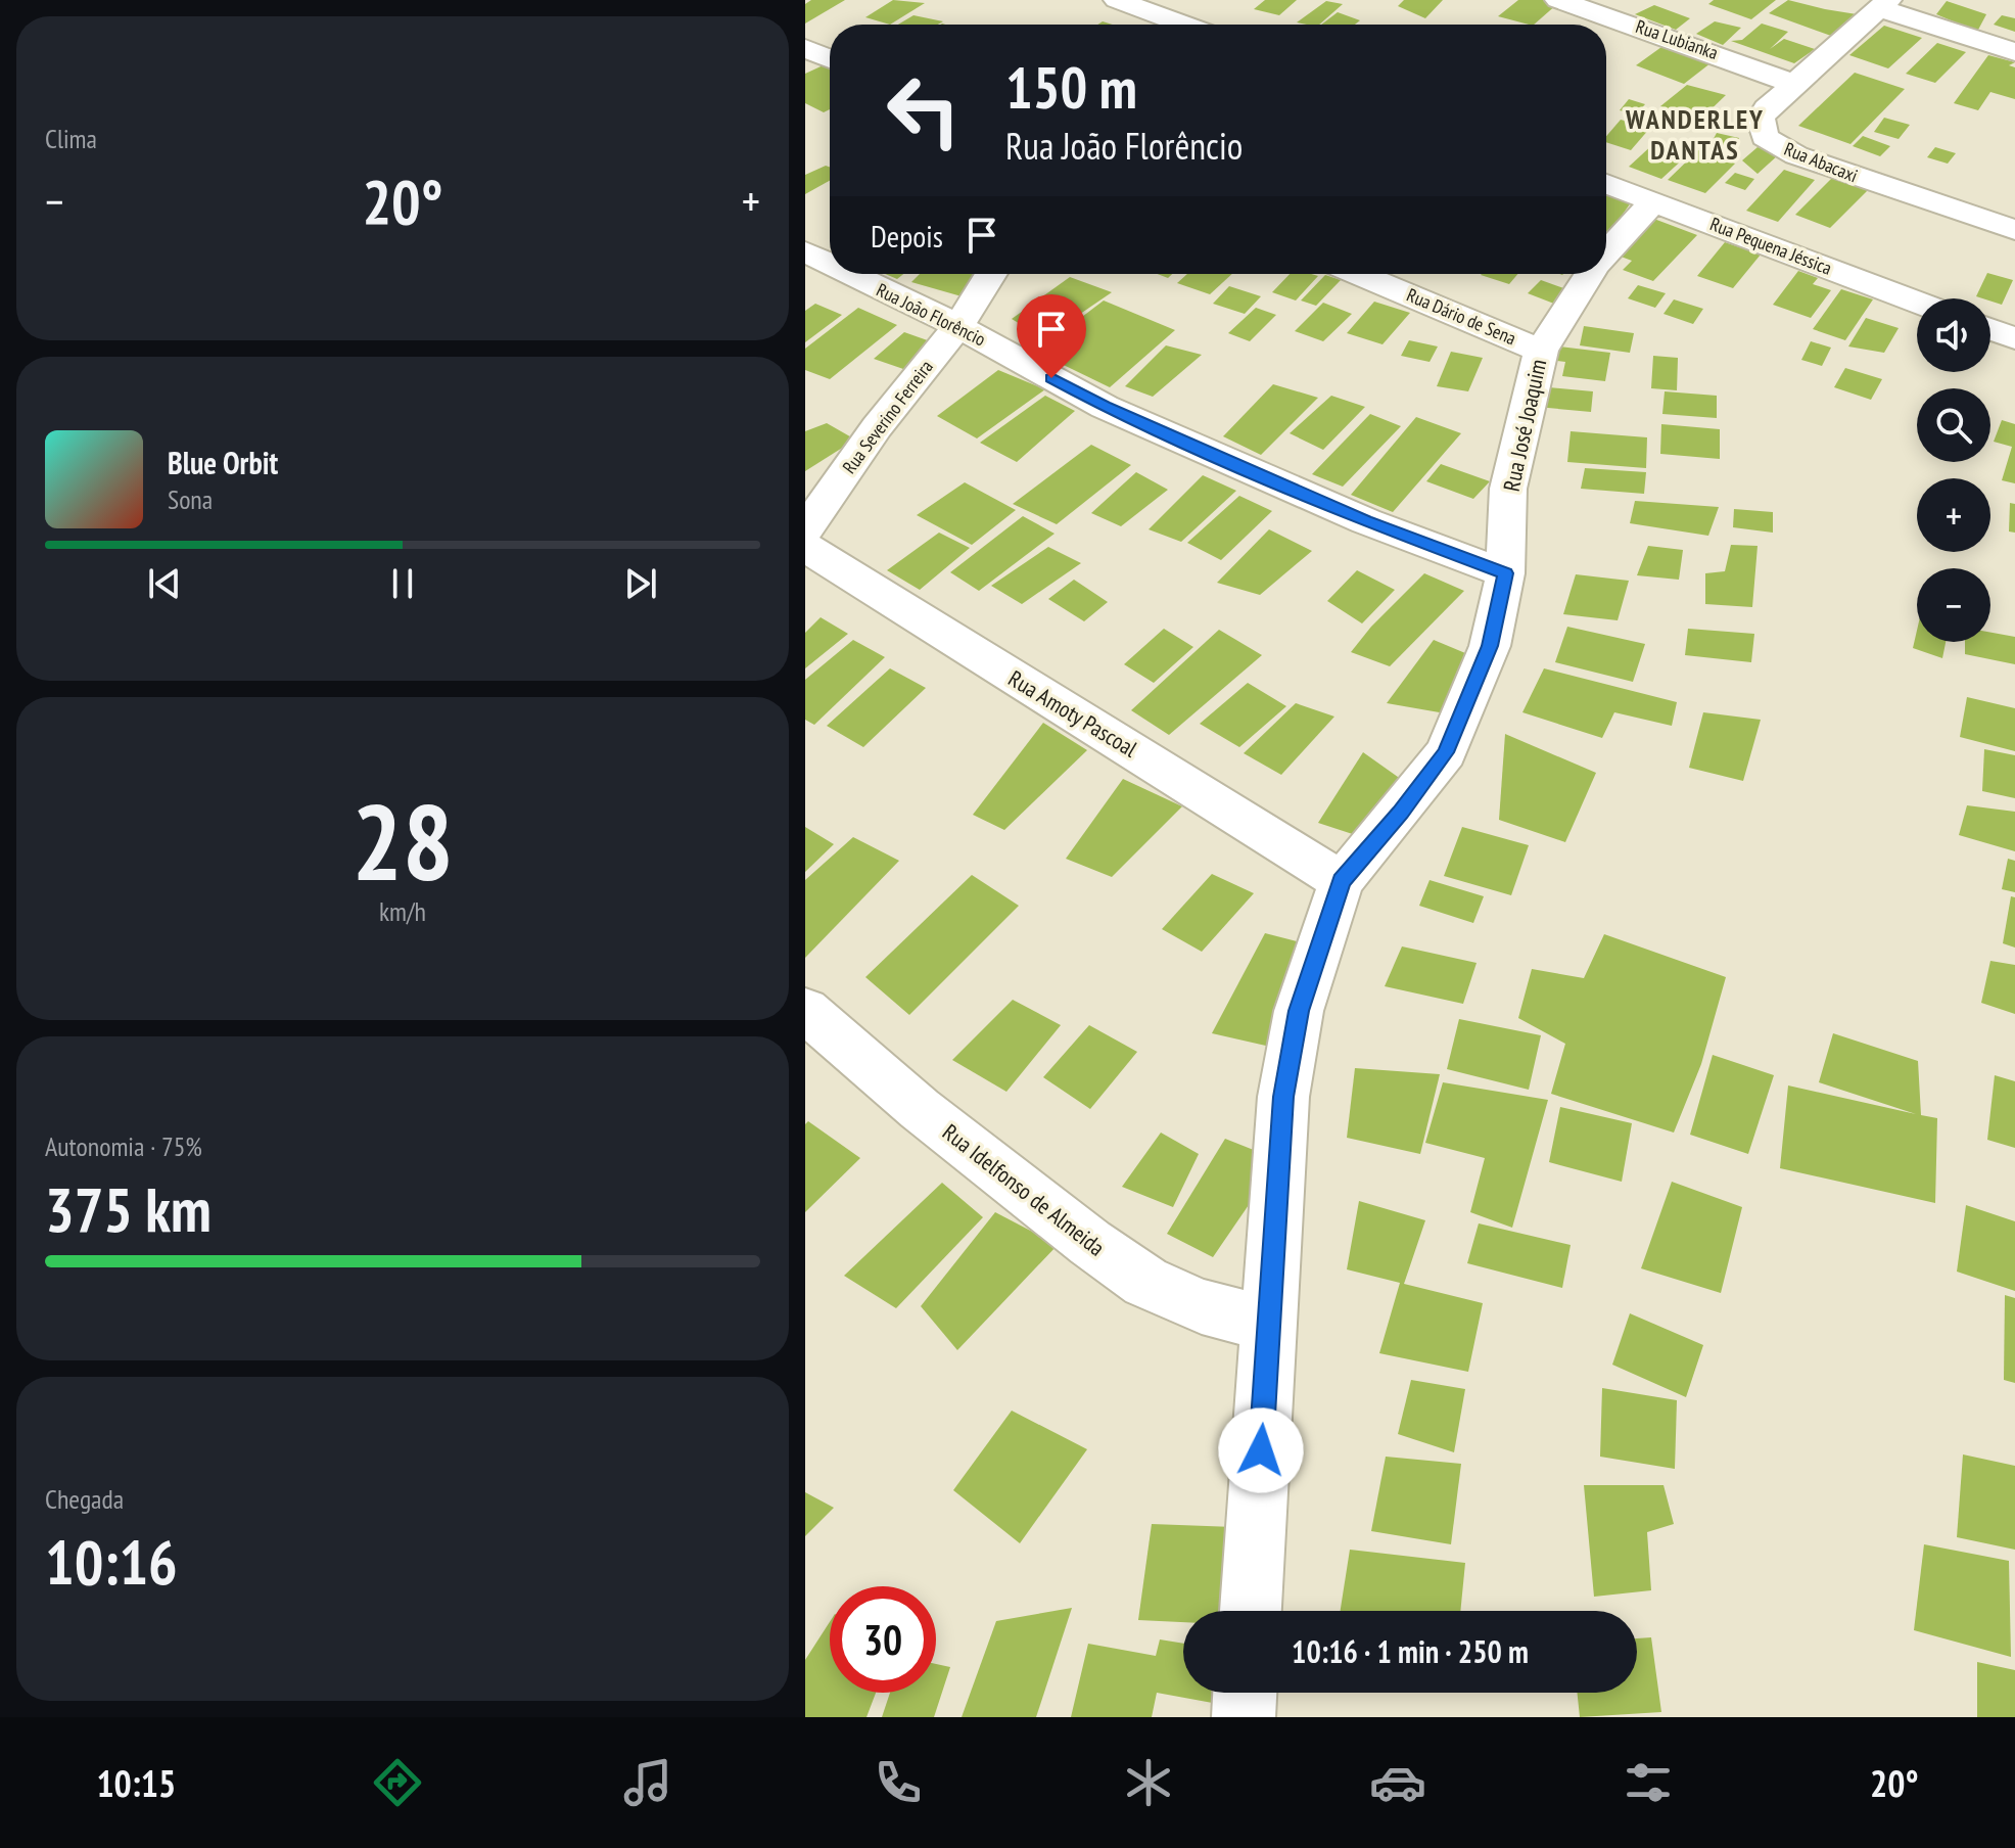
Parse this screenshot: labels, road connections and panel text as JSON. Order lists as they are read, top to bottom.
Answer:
{
  "streets": {
    "street": [
      "Rua Lubianka",
      "Rua Abacaxi",
      "Rua Pequena Jéssica",
      "Rua João Florêncio",
      "Rua Dário de Sena",
      "Rua Severino Ferreira",
      "Rua José Joaquim",
      "Rua Amoty Pascoal",
      "Rua Idelfonso de Almeida"
    ]
  },
  "crossings": [
    ["Rua Lubianka", "Rua Abacaxi"],
    ["Rua Pequena Jéssica", "Rua José Joaquim"],
    ["Rua João Florêncio", "Rua Severino Ferreira"],
    ["Rua João Florêncio", "Rua José Joaquim"],
    ["Rua Dário de Sena", "Rua José Joaquim"],
    ["Rua José Joaquim", "Rua Amoty Pascoal"],
    ["Rua José Joaquim", "Rua Idelfonso de Almeida"]
  ],
  "districts": ["WANDERLEY DANTAS"],
  "page": {
    "tile": [
      "Clima",
      ["28", "km/h"],
      ["Autonomia · 75%", "375 km"],
      ["Chegada", "10:16"]
    ],
    "turn": ["150 m", "Rua João Florêncio"],
    "heat": ["−", "20°", "+"],
    "then": "Depois",
    "map_buttons": ["+", "−"],
    "song": ["Blue Orbit", "Sona"],
    "limit": "30",
    "trip": "10:16 · 1 min · 250 m",
    "tabs": ["10:15", "20°"]
  }
}
